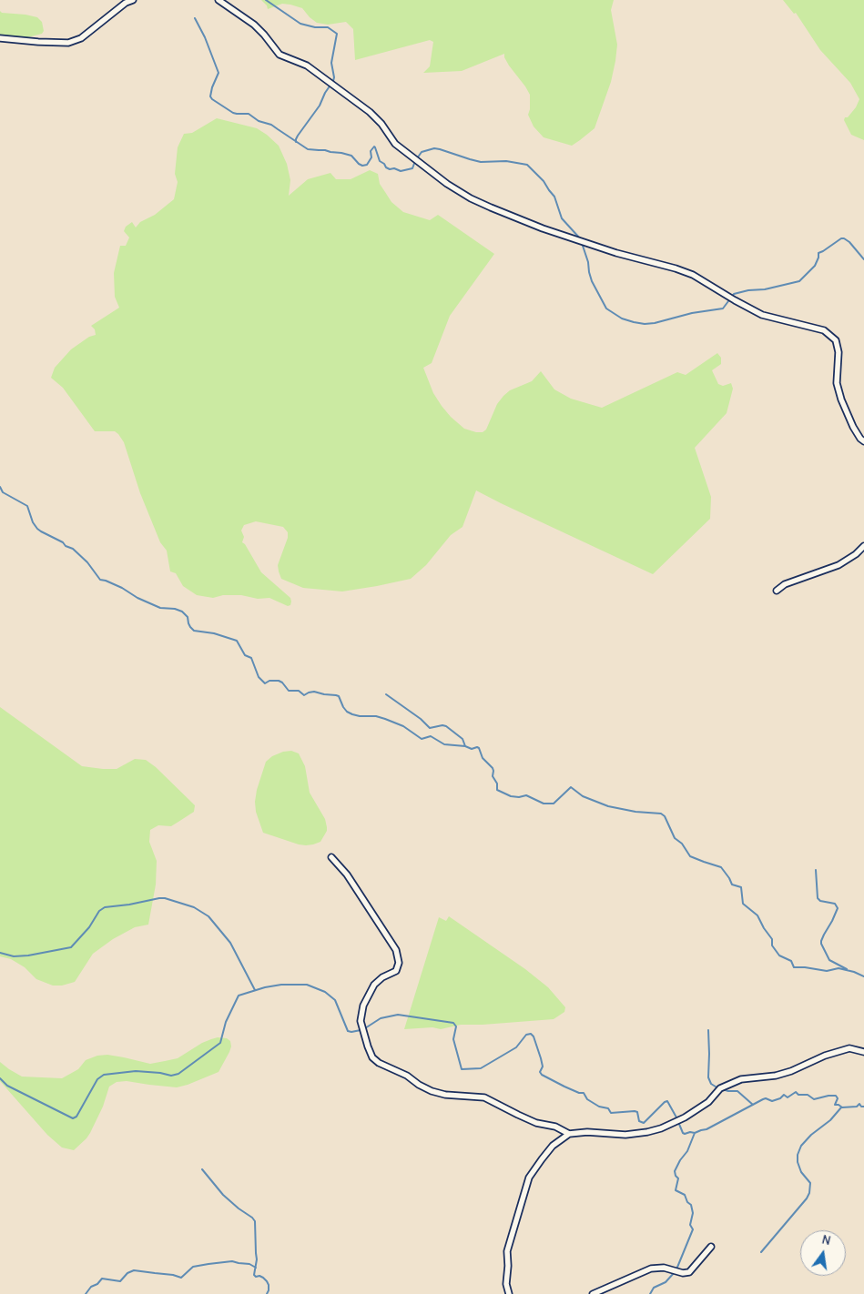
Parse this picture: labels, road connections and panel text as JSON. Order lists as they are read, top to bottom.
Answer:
{
  "north": "top"
}
